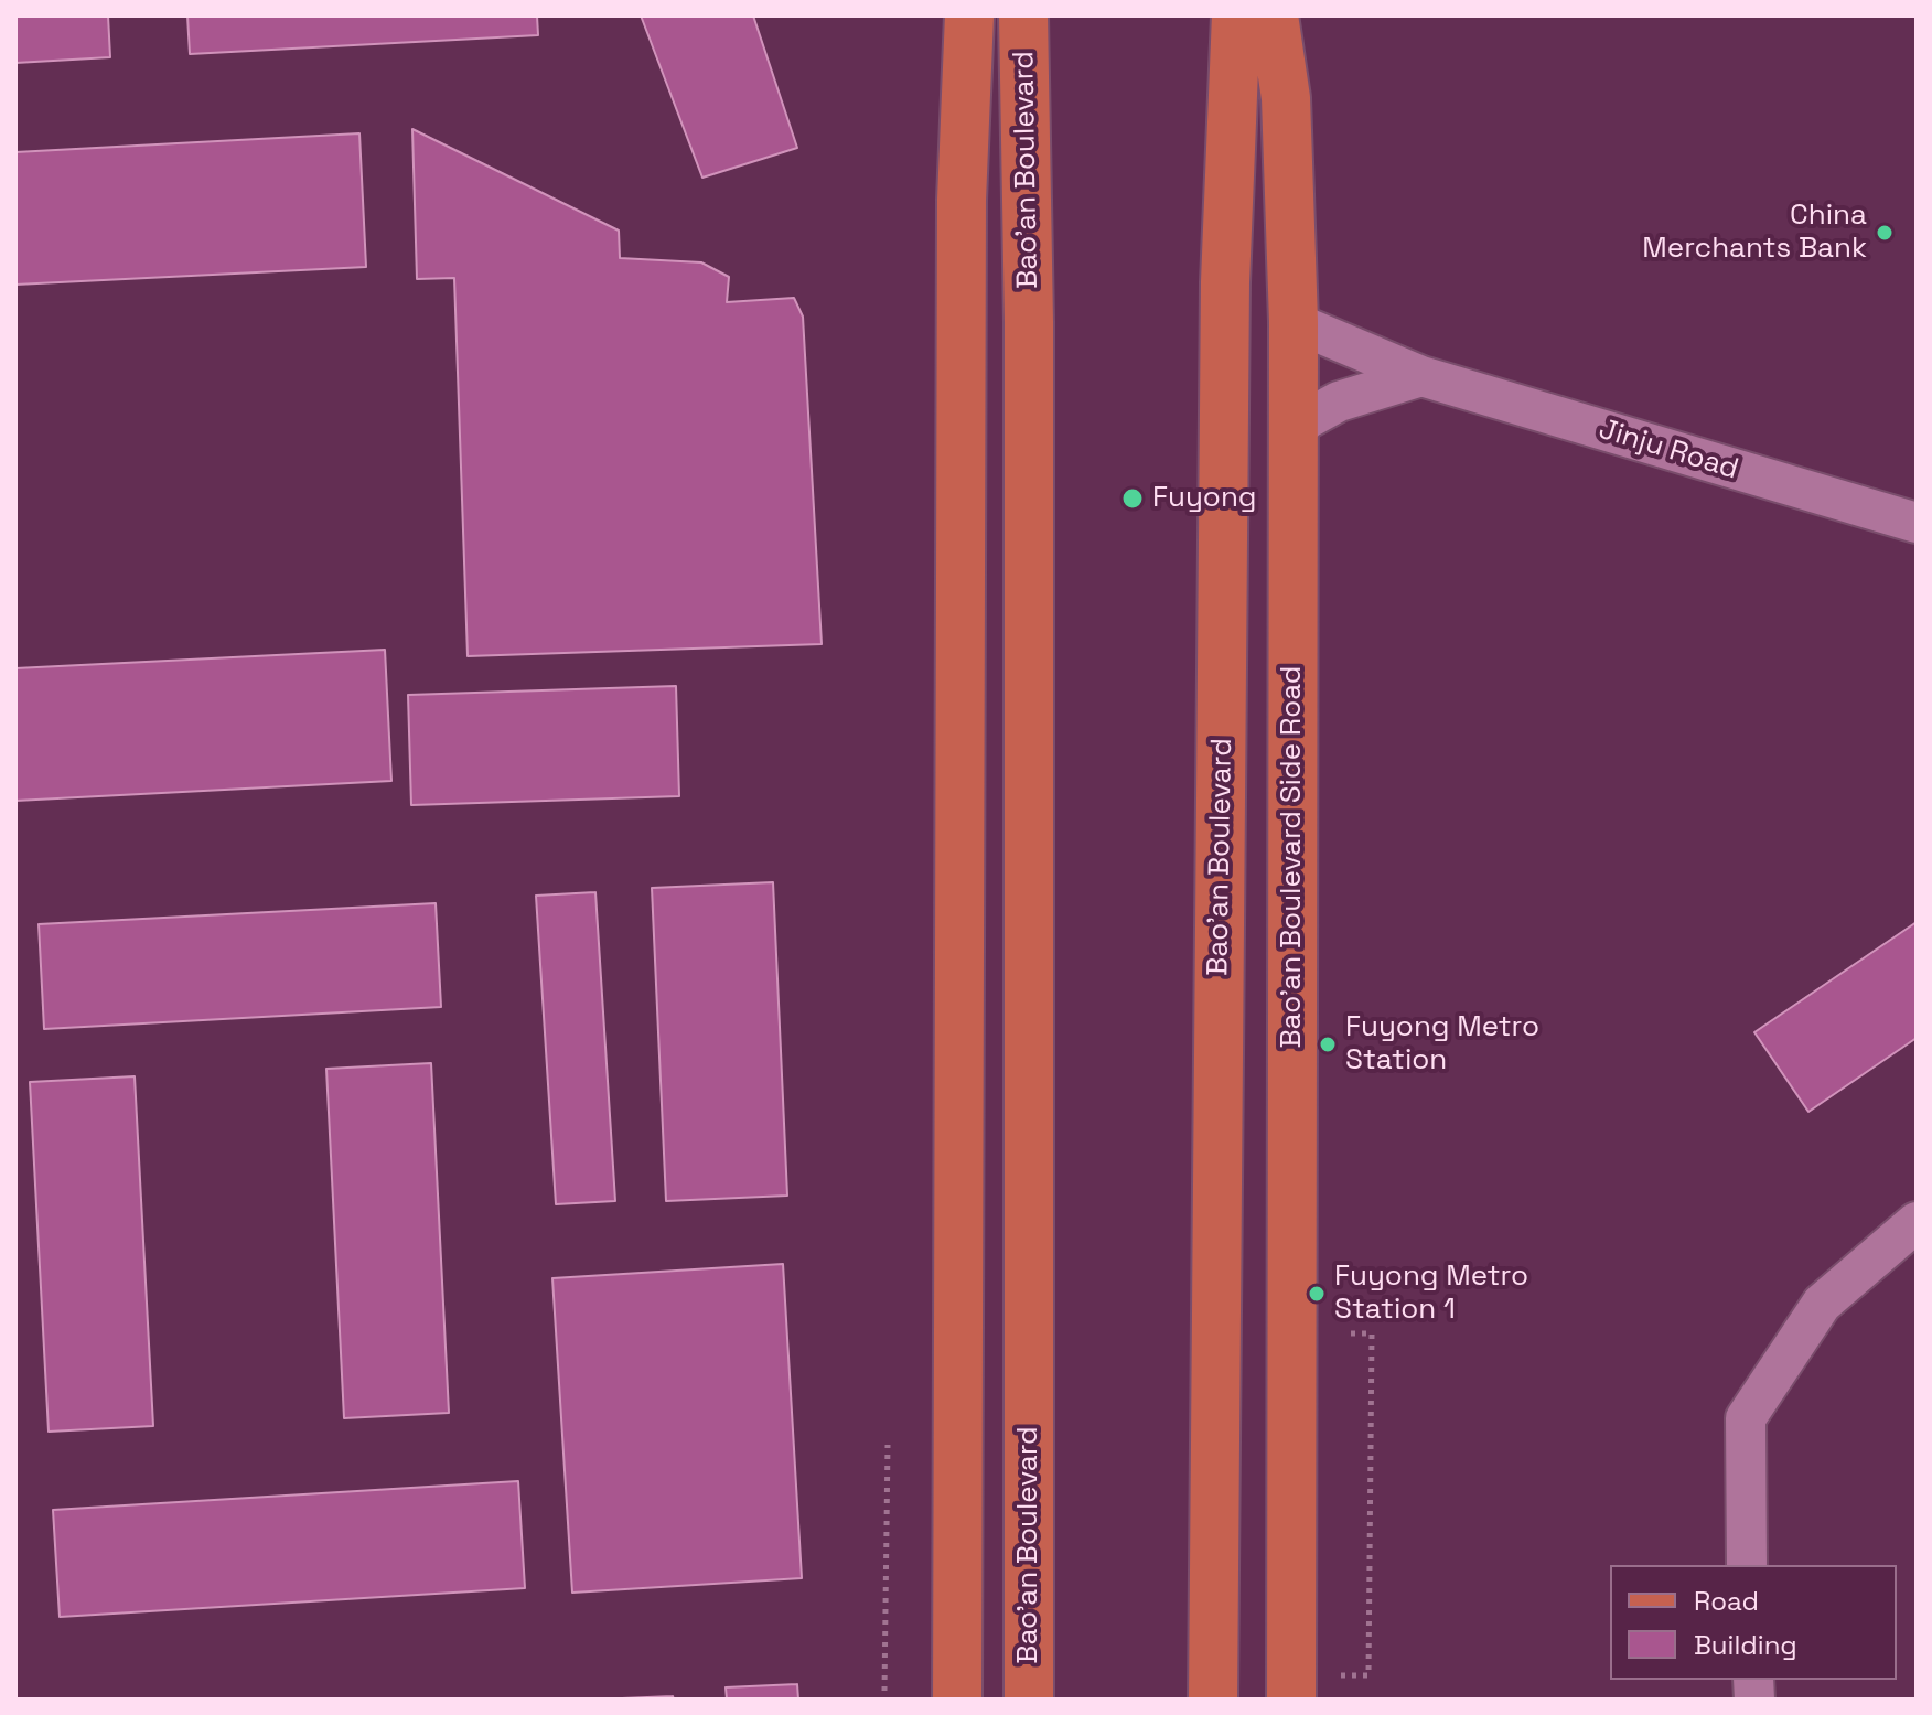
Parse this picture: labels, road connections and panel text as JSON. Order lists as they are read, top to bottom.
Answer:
{
  "streets": {
    "main road": ["Bao'an Boulevard", "Bao'an Boulevard Side Road"],
    "street": ["Jinju Road"]
  },
  "crossings": [
    ["Jinju Road", "Bao'an Boulevard Side Road"]
  ],
  "places": [
    "China Merchants Bank",
    "Fuyong",
    "Fuyong Metro Station",
    "Fuyong Metro Station 1"
  ],
  "legend": ["Road", "Building"]
}
